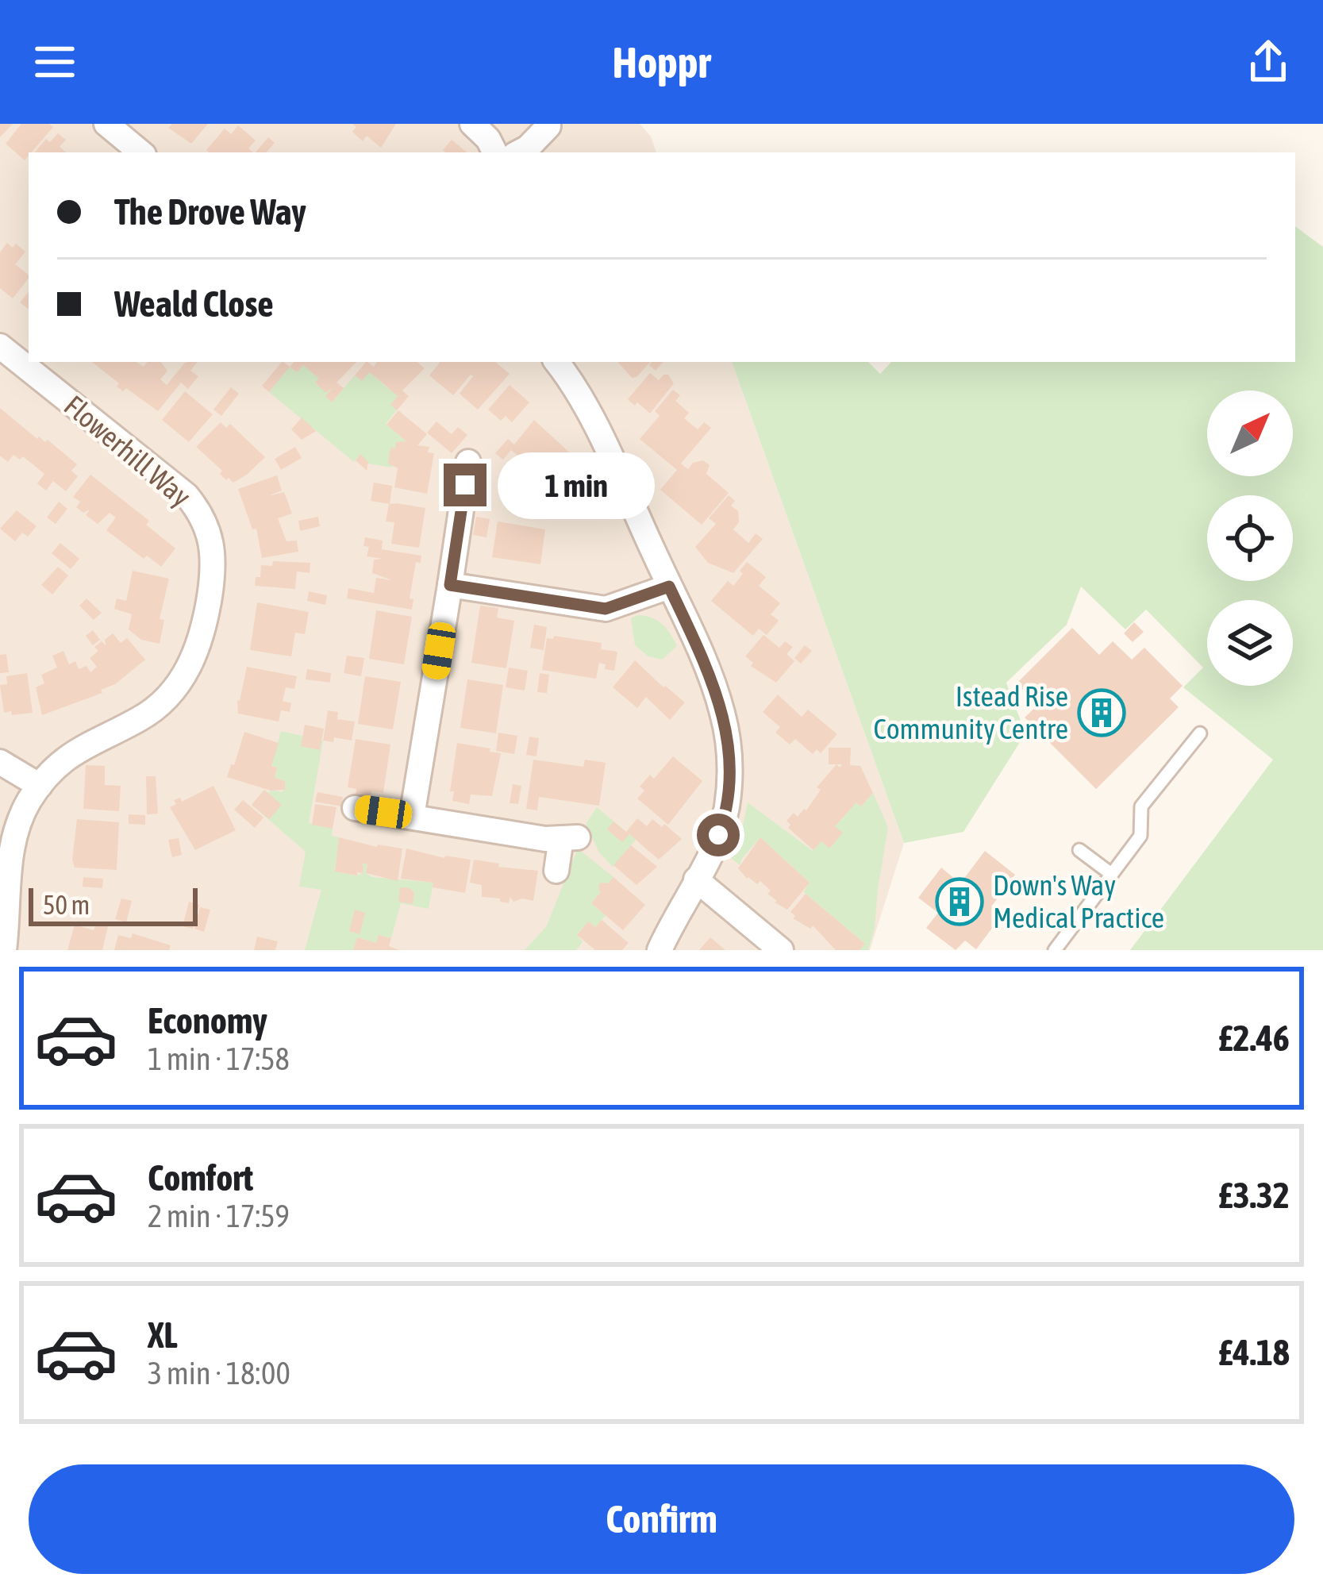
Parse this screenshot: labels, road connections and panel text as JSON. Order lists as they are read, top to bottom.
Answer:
{
  "streets": {
    "street": ["Flowerhill Way"]
  },
  "places": {
    "building": ["Istead Rise Community Centre", "Down's Way Medical Practice"]
  },
  "scale_bar": "50 m",
  "north": "top right",
  "page": {
    "header": "Hoppr",
    "banner": ["The Drove Way", "Weald Close"],
    "bubble": "1 min",
    "scale": "50 m",
    "list": [
      {
        "name": "Economy",
        "note": "1 min · 17:58",
        "value": "£2.46"
      },
      {
        "name": "Comfort",
        "note": "2 min · 17:59",
        "value": "£3.32"
      },
      {
        "name": "XL",
        "note": "3 min · 18:00",
        "value": "£4.18"
      }
    ],
    "buttons": "Confirm"
  }
}
